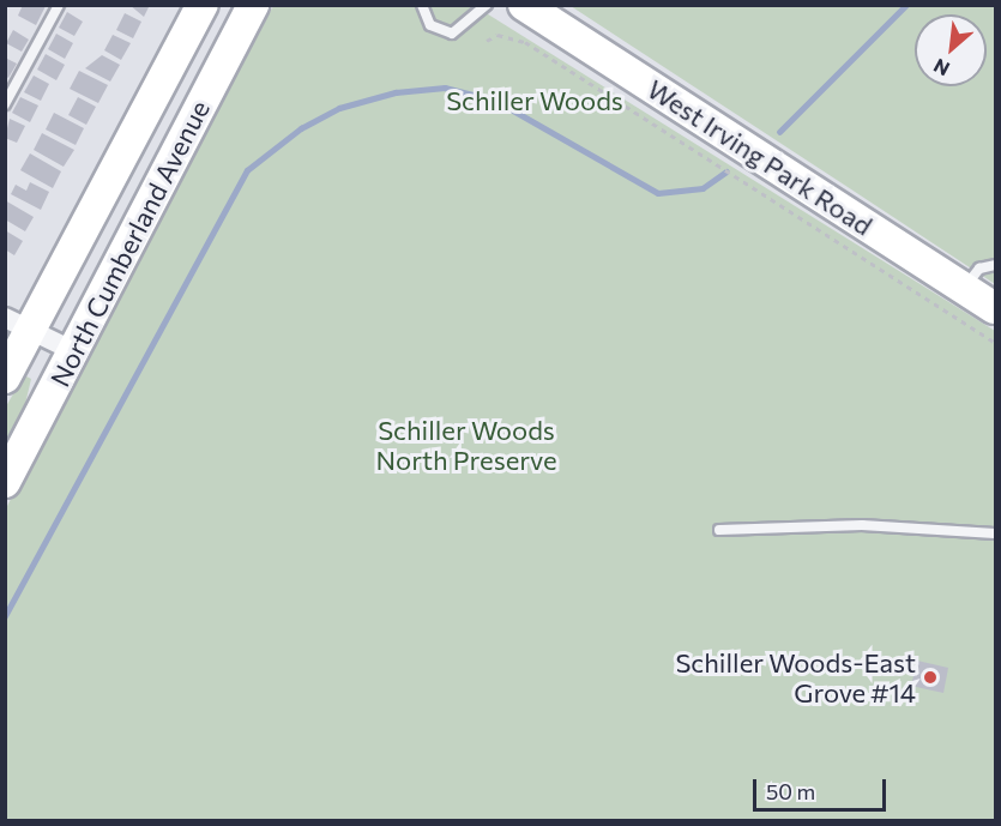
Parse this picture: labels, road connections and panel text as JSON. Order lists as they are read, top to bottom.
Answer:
{
  "streets": {
    "main road": ["West Irving Park Road", "North Cumberland Avenue"]
  },
  "parks": ["Schiller Woods", "Schiller Woods North Preserve"],
  "places": ["Schiller Woods-East Grove #14"],
  "scale_bar": "50 m",
  "north": "bottom left"
}
